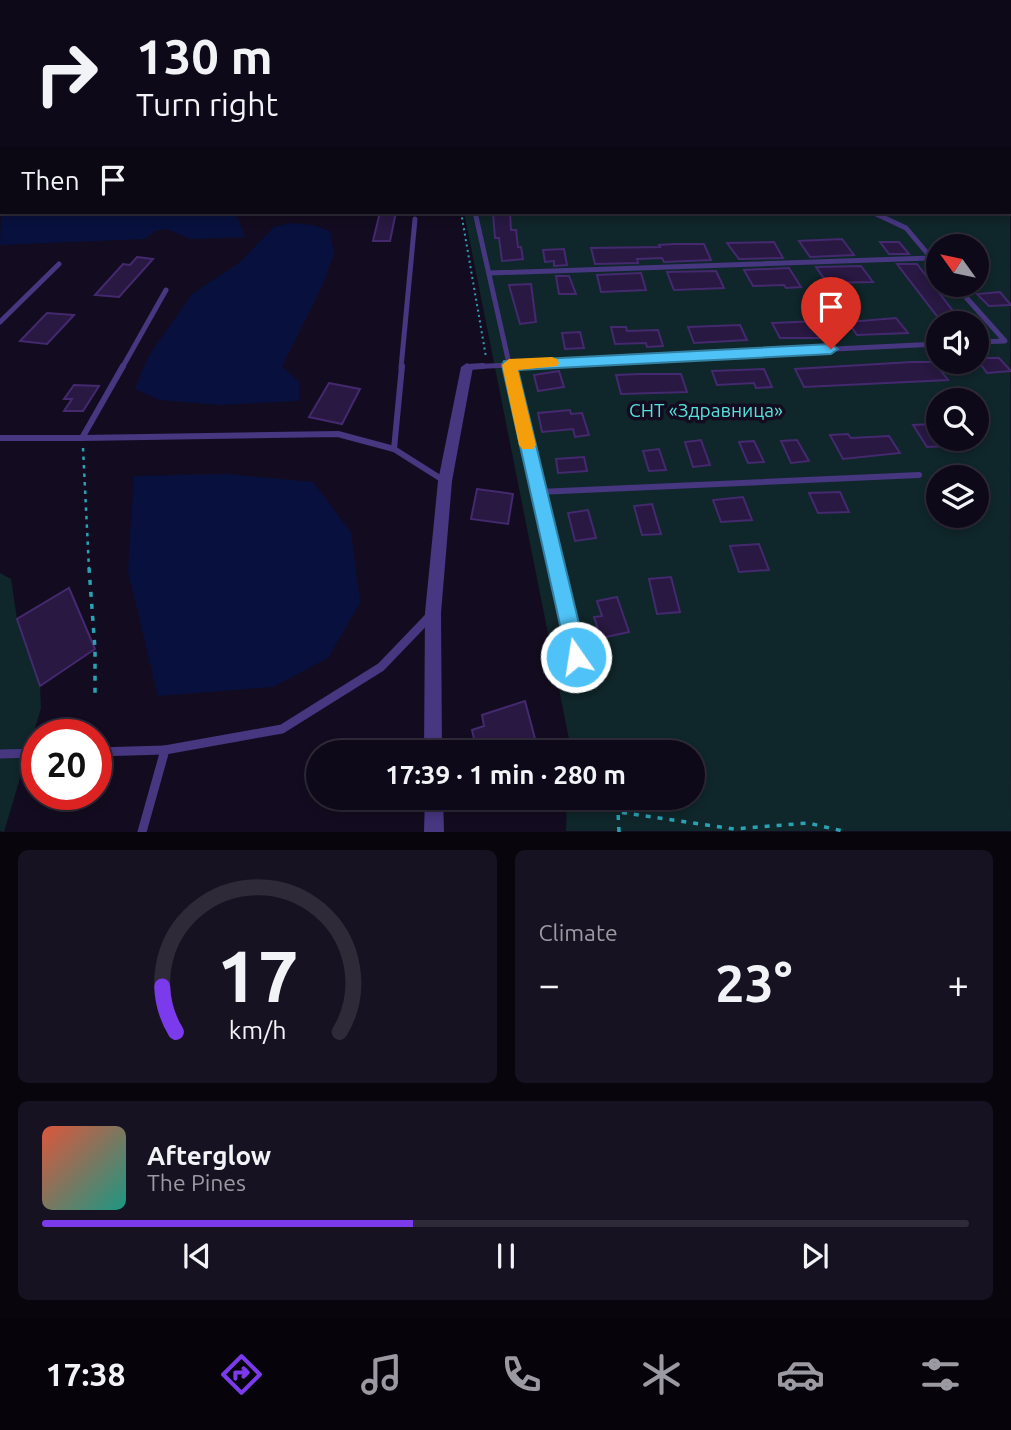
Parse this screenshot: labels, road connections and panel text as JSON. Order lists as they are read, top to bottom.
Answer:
{
  "parks": ["СНТ «Здравница»"],
  "north": "top left",
  "page": {
    "turn": ["130 m", "Turn right"],
    "then": "Then",
    "limit": "20",
    "trip": "17:39 · 1 min · 280 m",
    "tile": "Climate",
    "heat": ["−", "23°", "+"],
    "song": ["Afterglow", "The Pines"],
    "tabs": "17:38",
    "gauge": ["17", "km/h"]
  }
}
